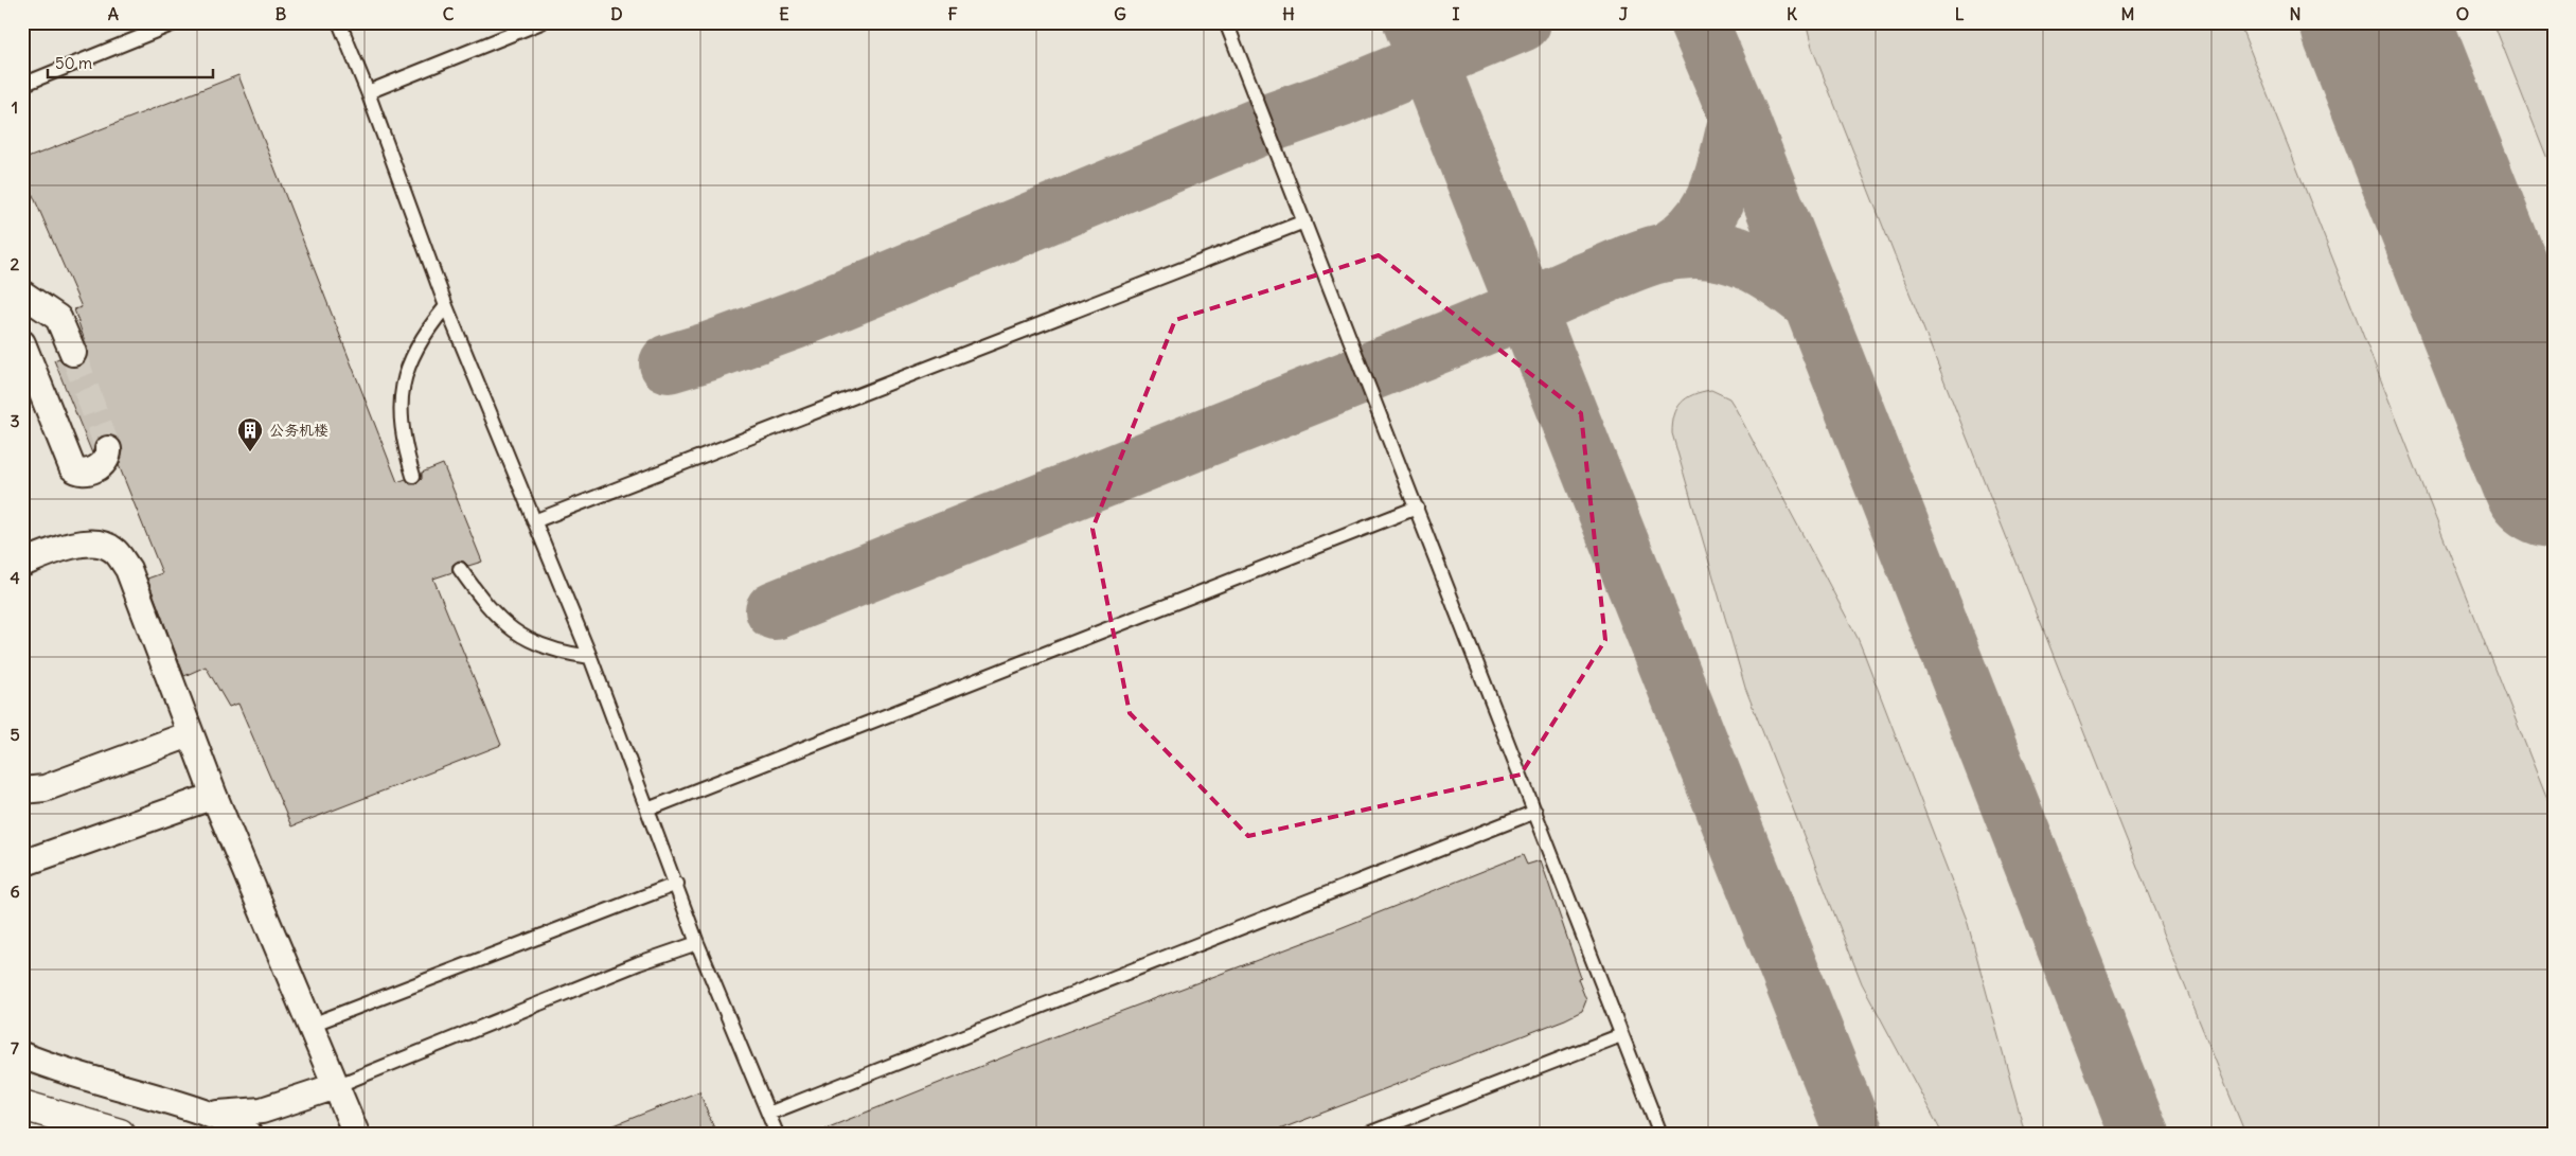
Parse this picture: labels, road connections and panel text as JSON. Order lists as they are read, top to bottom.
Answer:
{
  "places": {
    "building": ["公务机楼"]
  },
  "scale_bar": "50 m",
  "grid": {
    "columns": [
      "A",
      "B",
      "C",
      "D",
      "E",
      "F",
      "G",
      "H",
      "I",
      "J",
      "K",
      "L",
      "M",
      "N",
      "O"
    ],
    "rows": [
      "1",
      "2",
      "3",
      "4",
      "5",
      "6",
      "7"
    ]
  }
}
